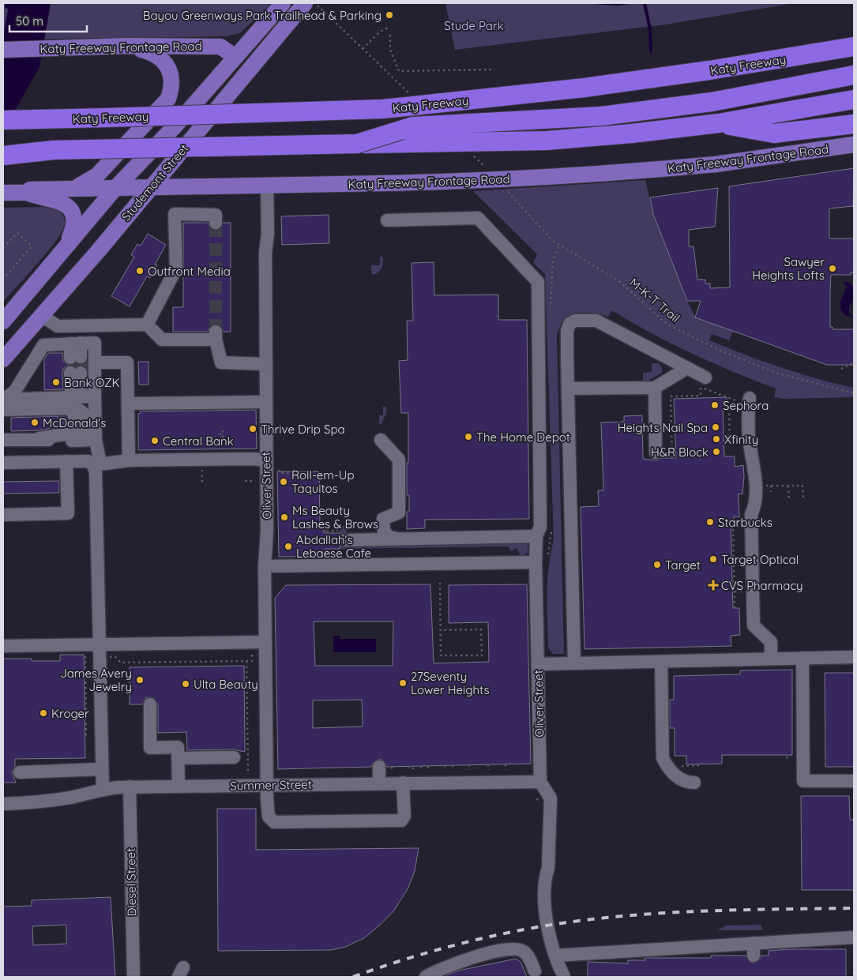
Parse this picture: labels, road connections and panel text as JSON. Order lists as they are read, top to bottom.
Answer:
{
  "streets": {
    "highway": ["Katy Freeway"],
    "main road": ["Katy Freeway Frontage Road", "Studemont Street"],
    "street": ["Oliver Street", "Summer Street", "Diesel Street"],
    "path": ["M-K-T Trail"]
  },
  "crossings": [
    ["Katy Freeway Frontage Road", "Studemont Street"],
    ["Katy Freeway Frontage Road", "Oliver Street"],
    ["Oliver Street", "Summer Street"],
    ["Summer Street", "Diesel Street"]
  ],
  "parks": ["Stude Park"],
  "places": {
    "other": [
      "Bayou Greenways Park Trailhead & Parking",
      "Sawyer Heights Lofts",
      "Outfront Media",
      "Bank OZK",
      "Sephora",
      "McDonald's",
      "Heights Nail Spa",
      "Thrive Drip Spa",
      "The Home Depot",
      "Xfinity",
      "Central Bank",
      "H&R Block",
      "Roll-em-Up Taquitos",
      "Ms Beauty Lashes & Brows",
      "Starbucks",
      "Abdallah's Lebaese Cafe",
      "Target Optical",
      "Target",
      "James Avery Jewelry",
      "27Seventy Lower Heights",
      "Ulta Beauty",
      "Kroger"
    ],
    "health": ["CVS Pharmacy"]
  },
  "scale_bar": "50 m"
}
